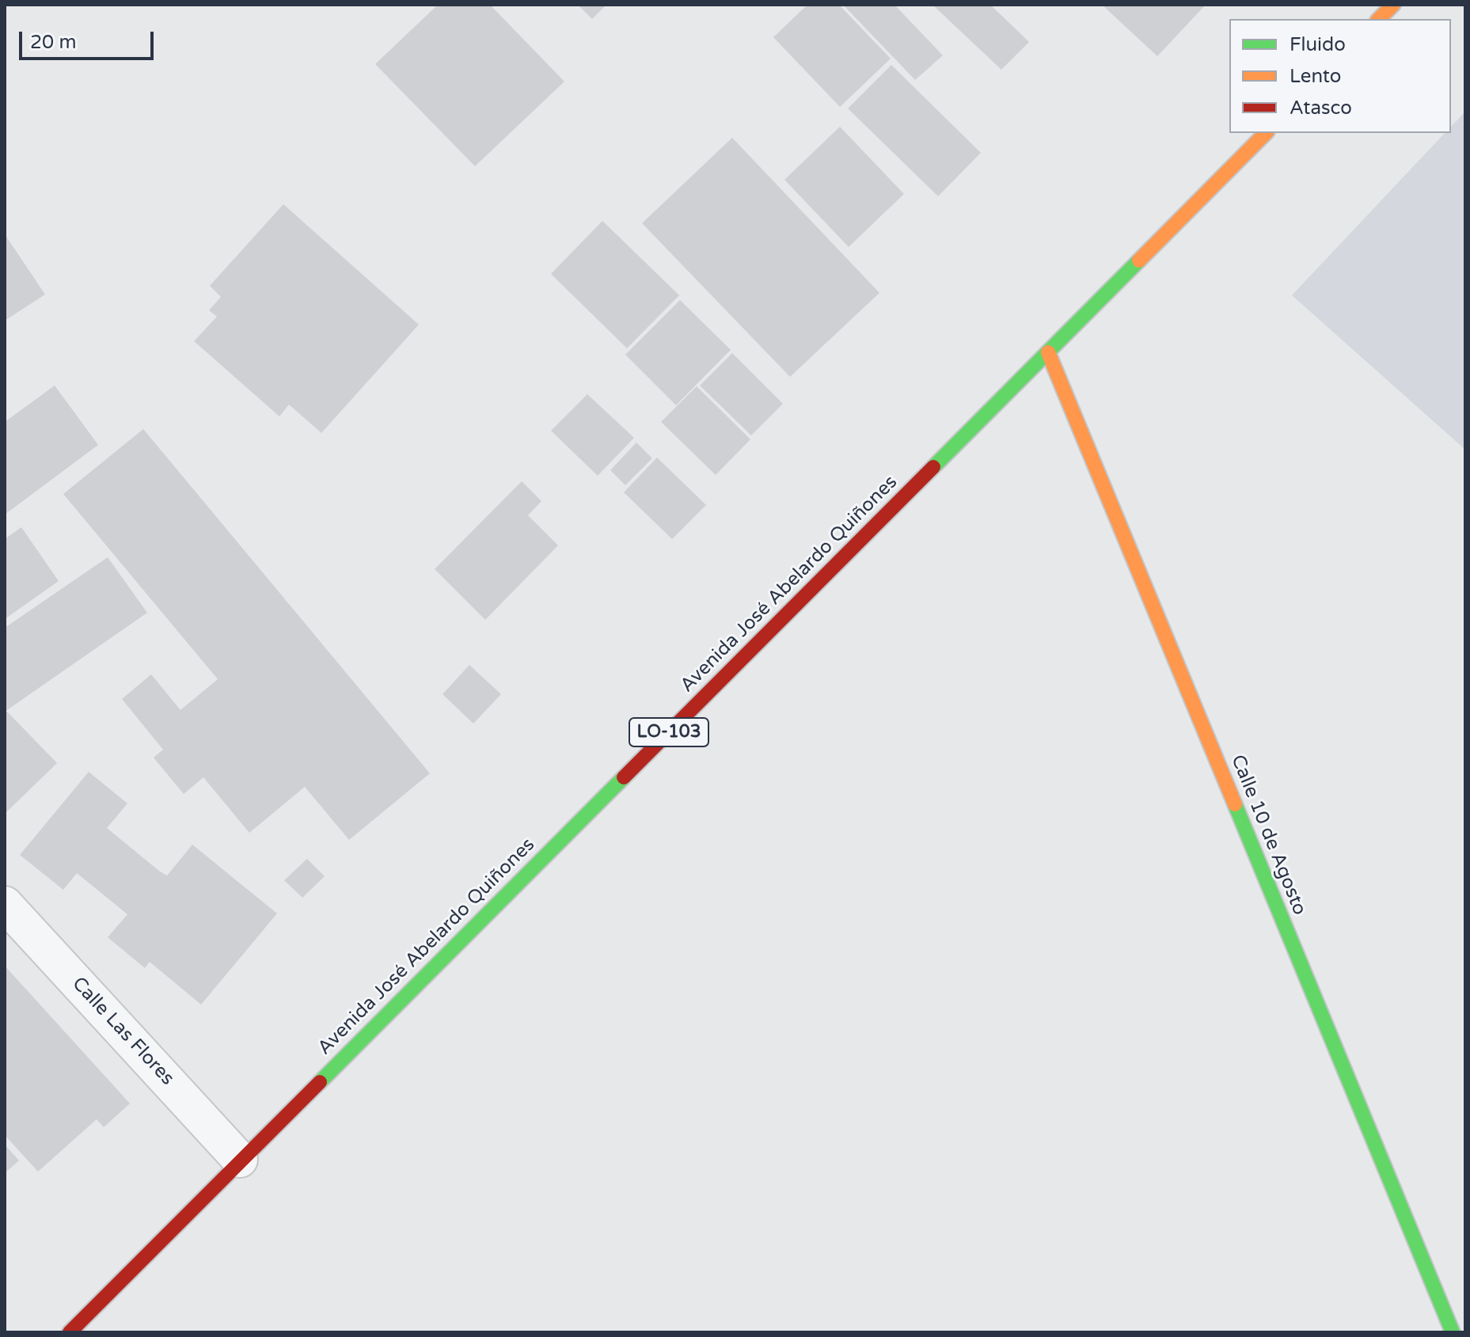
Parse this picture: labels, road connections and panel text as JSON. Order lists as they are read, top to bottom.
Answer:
{
  "streets": {
    "main road": ["Avenida José Abelardo Quiñones", "LO-103", "Calle 10 de Agosto"],
    "street": ["Calle Las Flores"]
  },
  "crossings": [
    ["Avenida José Abelardo Quiñones", "Calle 10 de Agosto"],
    ["Avenida José Abelardo Quiñones", "Calle Las Flores"]
  ],
  "legend": ["Fluido", "Lento", "Atasco"],
  "scale_bar": "20 m"
}
